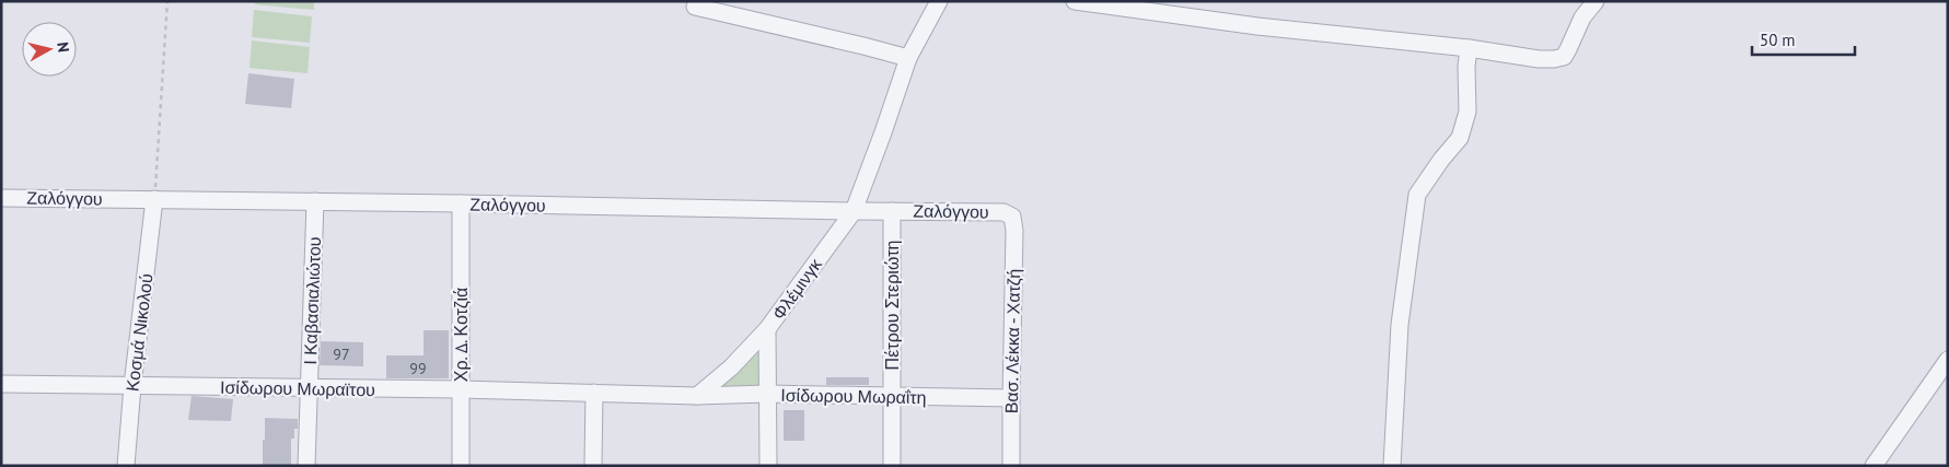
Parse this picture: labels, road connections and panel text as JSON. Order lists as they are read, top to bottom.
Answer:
{
  "streets": {
    "street": [
      "Ζαλόγγου",
      "Φλέμινγκ",
      "Ι Καβασιαλιώτου",
      "Πέτρου Στεριώτη",
      "Κοσμά Νικολού",
      "Χρ. Δ. Κοτζιά",
      "Βασ. Λέκκα - Χατζή",
      "Ισίδωρου Μωραϊτου",
      "Ισίδωρου Μωραΐτη"
    ]
  },
  "crossings": [
    ["Ζαλόγγου", "Φλέμινγκ"],
    ["Ζαλόγγου", "Ι Καβασιαλιώτου"],
    ["Ζαλόγγου", "Πέτρου Στεριώτη"],
    ["Ζαλόγγου", "Κοσμά Νικολού"],
    ["Ζαλόγγου", "Χρ. Δ. Κοτζιά"],
    ["Ζαλόγγου", "Βασ. Λέκκα - Χατζή"],
    ["Φλέμινγκ", "Ισίδωρου Μωραΐτη"],
    ["Ι Καβασιαλιώτου", "Ισίδωρου Μωραϊτου"],
    ["Πέτρου Στεριώτη", "Ισίδωρου Μωραΐτη"],
    ["Κοσμά Νικολού", "Ισίδωρου Μωραϊτου"],
    ["Χρ. Δ. Κοτζιά", "Ισίδωρου Μωραϊτου"],
    ["Βασ. Λέκκα - Χατζή", "Ισίδωρου Μωραΐτη"]
  ],
  "house_numbers": ["97", "99"],
  "scale_bar": "50 m",
  "north": "right"
}
